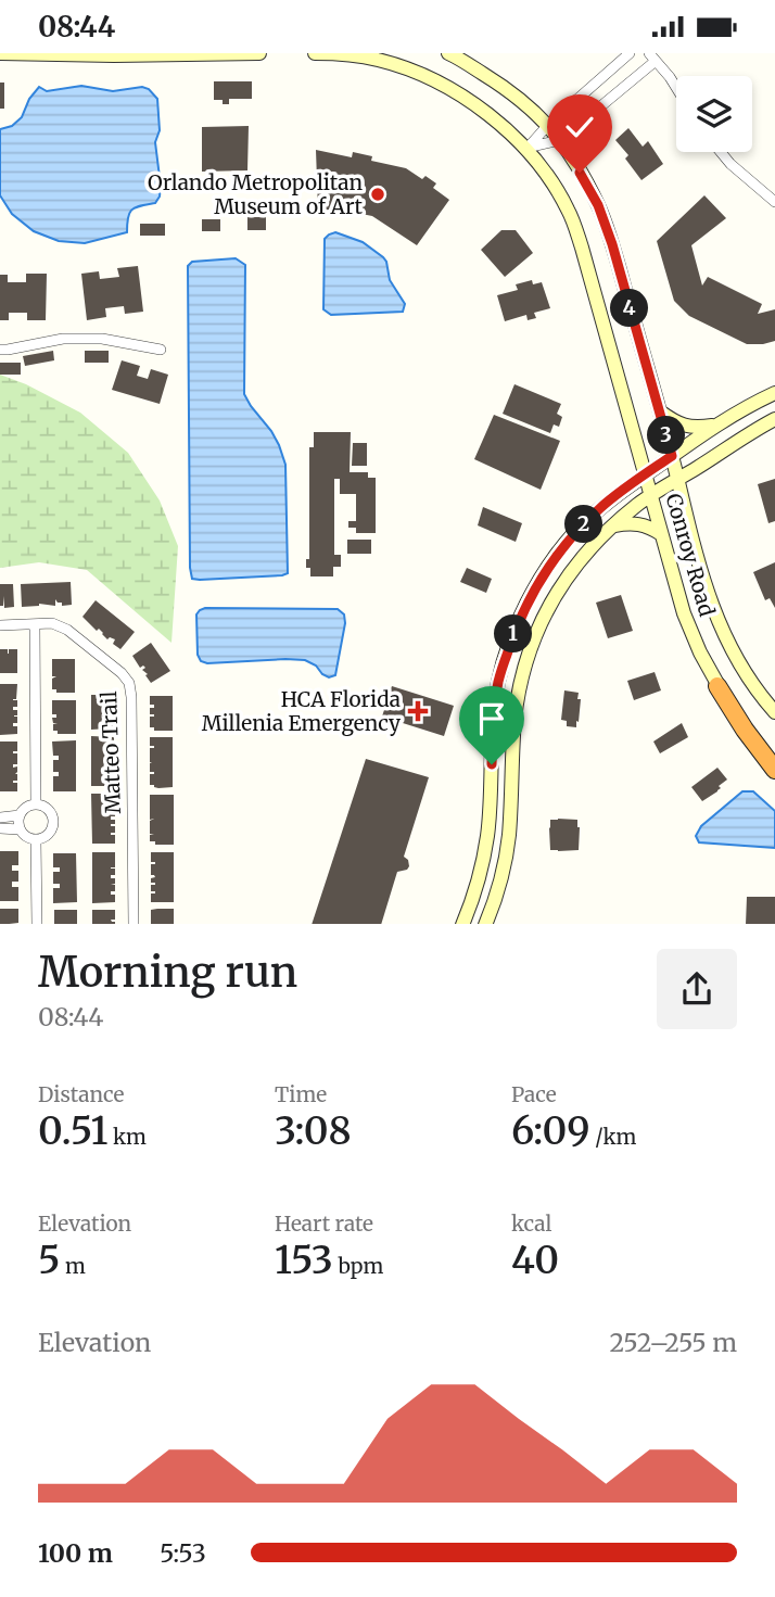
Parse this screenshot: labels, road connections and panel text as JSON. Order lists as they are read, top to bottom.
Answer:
{
  "streets": {
    "main road": ["Conroy Road"],
    "street": ["Matteo Trail"]
  },
  "places": {
    "other": ["Orlando Metropolitan Museum of Art"],
    "health": ["HCA Florida Millenia Emergency"]
  },
  "page": {
    "status": "08:44",
    "pins": [
      "4",
      "3",
      "2",
      "1"
    ],
    "heading": ["Morning run", "08:44"],
    "stats": [
      ["Distance", "0.51 km"],
      ["Time", "3:08"],
      ["Pace", "6:09 /km"],
      ["Elevation", "5 m"],
      ["Heart rate", "153 bpm"],
      ["kcal", "40"]
    ],
    "chart": ["Elevation", "252–255 m"],
    "list": [
      {
        "name": "100 m",
        "note": "5:53"
      }
    ]
  }
}
